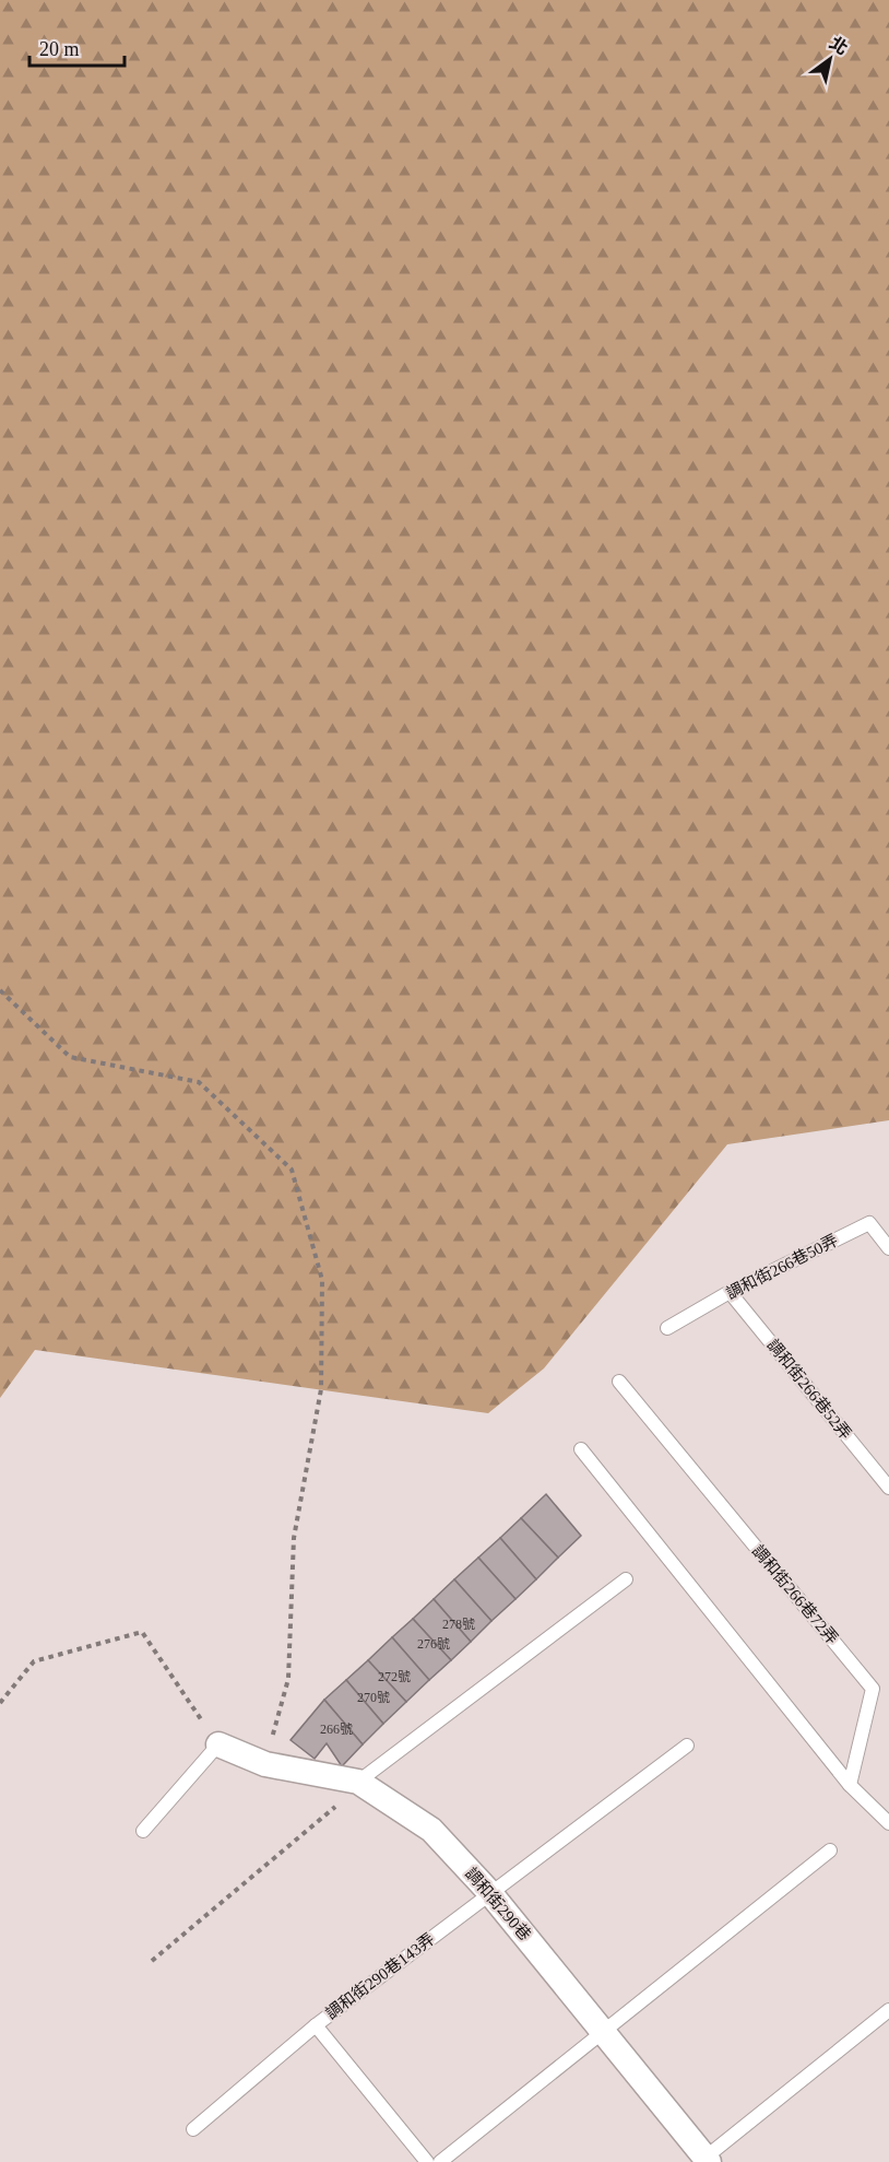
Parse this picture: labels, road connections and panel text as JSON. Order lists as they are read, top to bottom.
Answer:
{
  "streets": {
    "street": ["調和街290巷"],
    "lane": [
      "調和街266巷50弄",
      "調和街266巷52弄",
      "調和街266巷72弄",
      "調和街290巷143弄"
    ]
  },
  "crossings": [
    ["調和街266巷50弄", "調和街266巷52弄"],
    ["調和街290巷", "調和街290巷143弄"]
  ],
  "house_numbers": [
    "278號",
    "276號",
    "272號",
    "270號",
    "266號"
  ],
  "scale_bar": "20 m",
  "north": "top right"
}
